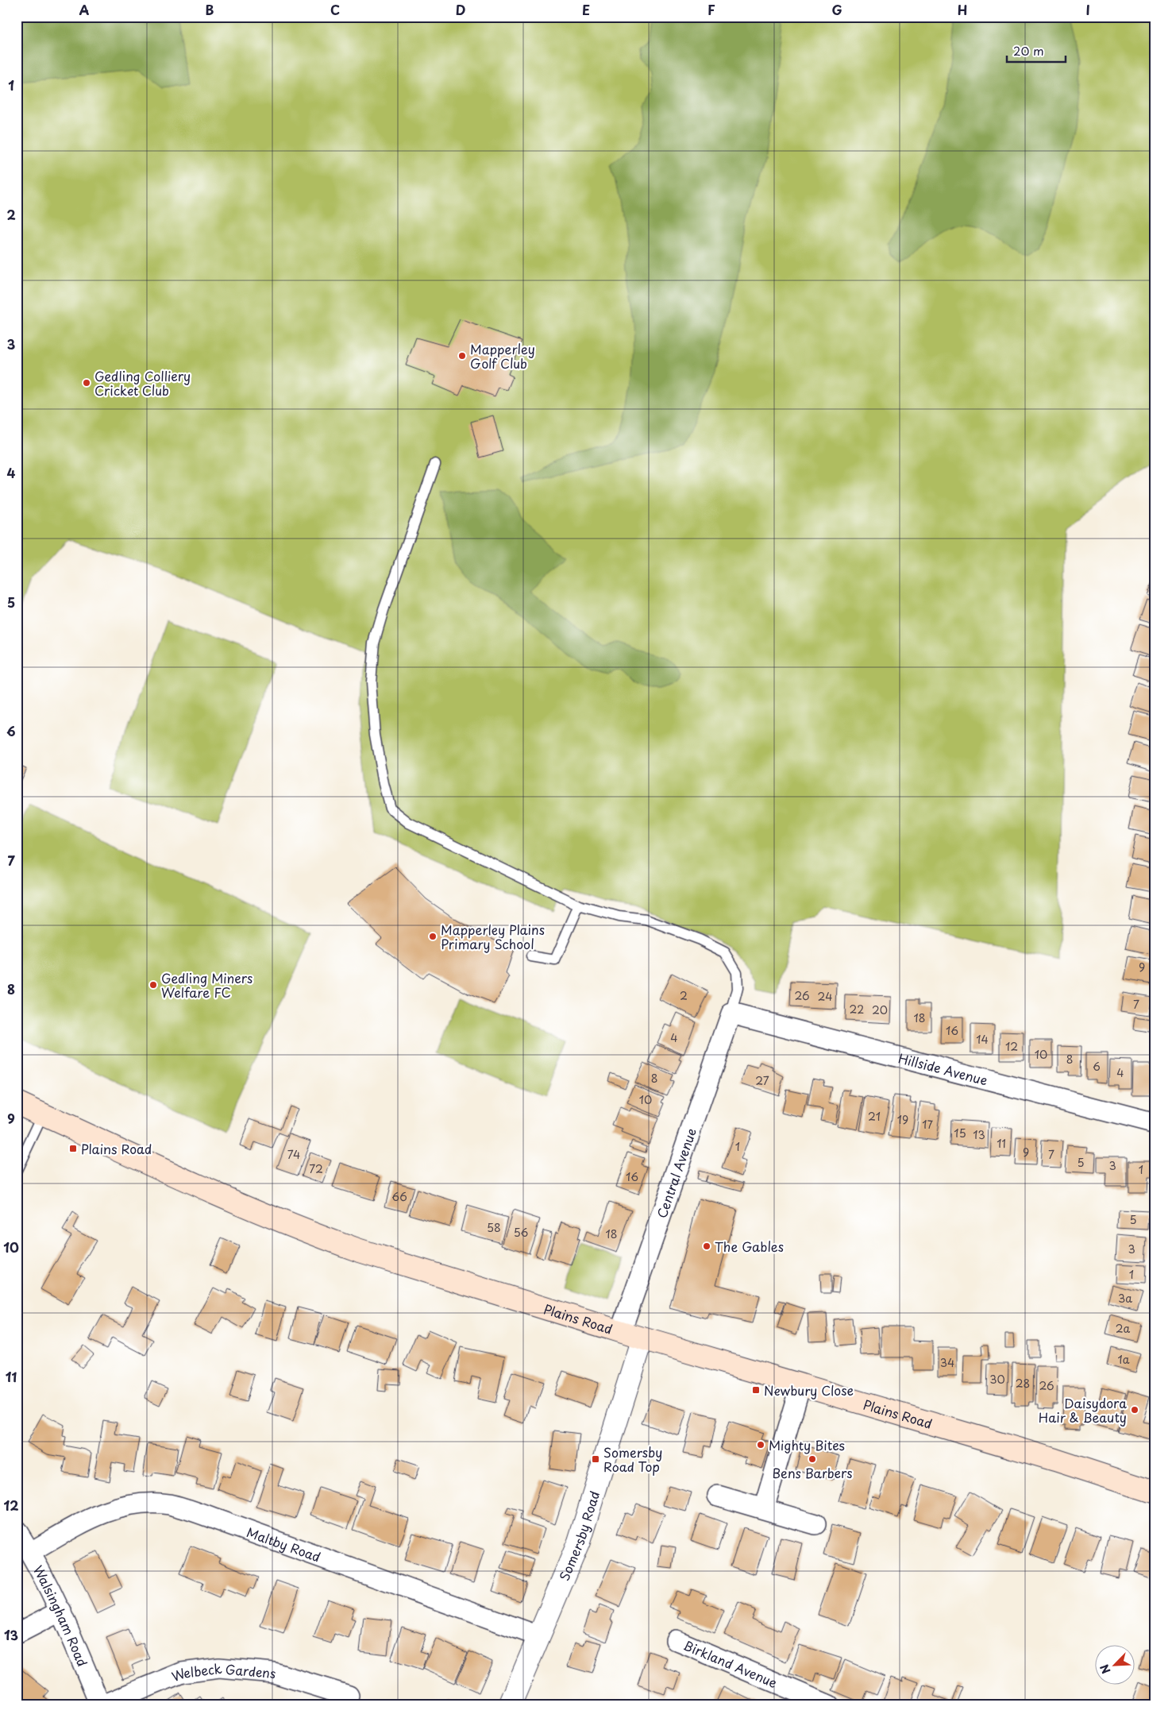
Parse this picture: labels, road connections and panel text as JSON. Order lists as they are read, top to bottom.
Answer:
{
  "streets": {
    "main road": ["Plains Road"],
    "street": [
      "Hillside Avenue",
      "Central Avenue",
      "Somersby Road",
      "Maltby Road",
      "Walsingham Road",
      "Birkland Avenue",
      "Welbeck Gardens"
    ]
  },
  "crossings": [
    ["Hillside Avenue", "Central Avenue"],
    ["Central Avenue", "Plains Road"],
    ["Plains Road", "Somersby Road"],
    ["Somersby Road", "Maltby Road"],
    ["Maltby Road", "Walsingham Road"],
    ["Walsingham Road", "Welbeck Gardens"]
  ],
  "places": {
    "other": [
      "Mapperley Golf Club",
      "Gedling Colliery Cricket Club",
      "Mapperley Plains Primary School",
      "Gedling Miners Welfare FC",
      "The Gables",
      "Daisydora Hair & Beauty",
      "Mighty Bites",
      "Bens Barbers"
    ],
    "transit": ["Plains Road", "Newbury Close", "Somersby Road Top"]
  },
  "house_numbers": [
    "9",
    "2",
    "26",
    "24",
    "7",
    "22",
    "20",
    "18",
    "16",
    "4",
    "14",
    "12",
    "10",
    "8",
    "6",
    "4",
    "8",
    "27",
    "10",
    "21",
    "19",
    "17",
    "15",
    "13",
    "11",
    "1",
    "9",
    "74",
    "7",
    "5",
    "3",
    "72",
    "1",
    "16",
    "66",
    "5",
    "58",
    "56",
    "18",
    "3",
    "1",
    "3a",
    "2a",
    "1a",
    "34",
    "30",
    "28",
    "26"
  ],
  "scale_bar": "20 m",
  "north": "bottom left",
  "grid": {
    "columns": [
      "A",
      "B",
      "C",
      "D",
      "E",
      "F",
      "G",
      "H",
      "I"
    ],
    "rows": [
      "1",
      "2",
      "3",
      "4",
      "5",
      "6",
      "7",
      "8",
      "9",
      "10",
      "11",
      "12",
      "13"
    ]
  }
}
